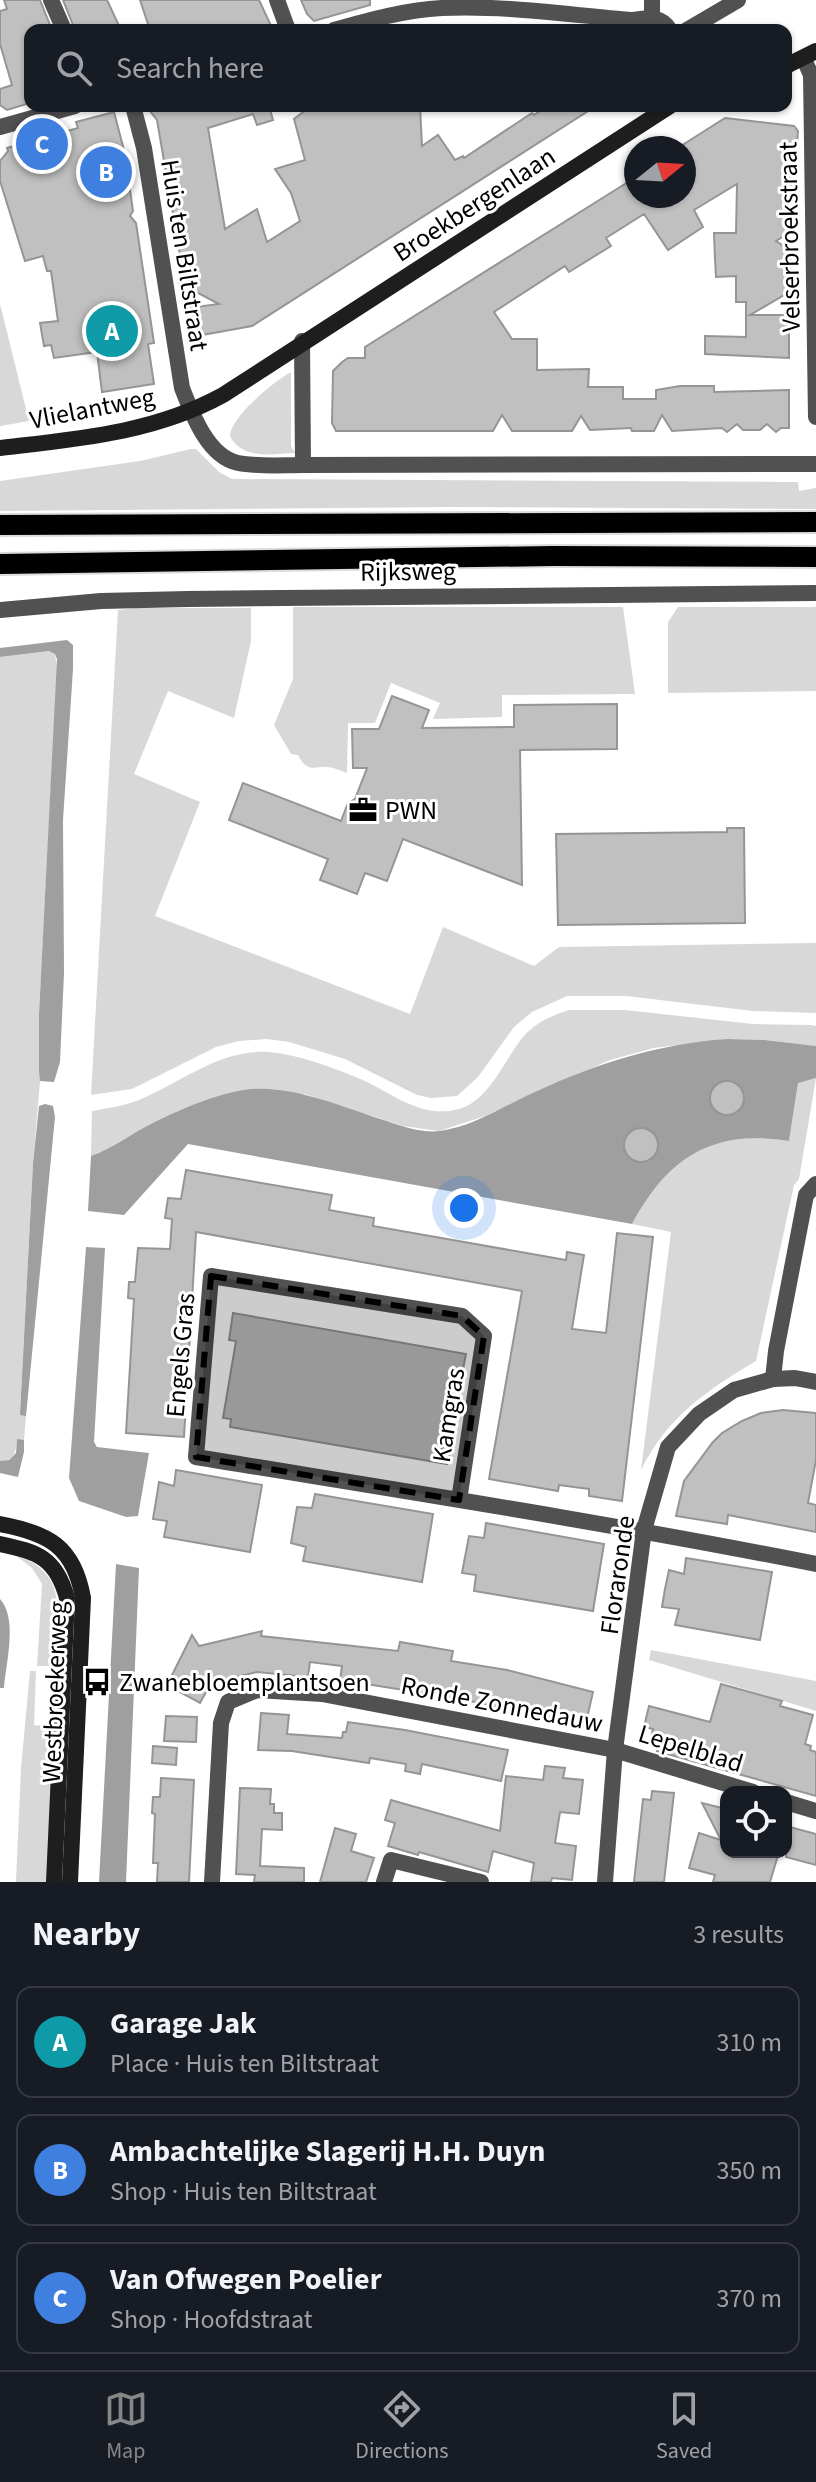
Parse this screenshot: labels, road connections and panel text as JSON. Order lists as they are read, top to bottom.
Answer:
{
  "streets": {
    "main road": [
      "Broekbergenlaan",
      "Vlielantweg",
      "Rijksweg",
      "Westbroekerweg"
    ],
    "street": [
      "Velserbroekstraat",
      "Huis ten Biltstraat",
      "Engels Gras",
      "Kamgras",
      "Floraronde",
      "Ronde Zonnedauw",
      "Lepelblad"
    ]
  },
  "crossings": [
    ["Broekbergenlaan", "Huis ten Biltstraat"],
    ["Broekbergenlaan", "Vlielantweg"],
    ["Huis ten Biltstraat", "Vlielantweg"],
    ["Engels Gras", "Kamgras"],
    ["Floraronde", "Ronde Zonnedauw"],
    ["Floraronde", "Lepelblad"],
    ["Ronde Zonnedauw", "Lepelblad"]
  ],
  "places": {
    "office": ["PWN"],
    "bus stop": ["Zwanebloemplantsoen"]
  },
  "north": "right",
  "page": {
    "search": "Search here",
    "pins": ["C", "B", "A"],
    "heading": ["Nearby", "3 results"],
    "list": [
      {
        "mark": "A",
        "name": "Garage Jak",
        "note": "Place · Huis ten Biltstraat",
        "value": "310 m"
      },
      {
        "mark": "B",
        "name": "Ambachtelijke Slagerij H.H. Duyn",
        "note": "Shop · Huis ten Biltstraat",
        "value": "350 m"
      },
      {
        "mark": "C",
        "name": "Van Ofwegen Poelier",
        "note": "Shop · Hoofdstraat",
        "value": "370 m"
      }
    ],
    "nav": ["Map", "Directions", "Saved"]
  }
}
